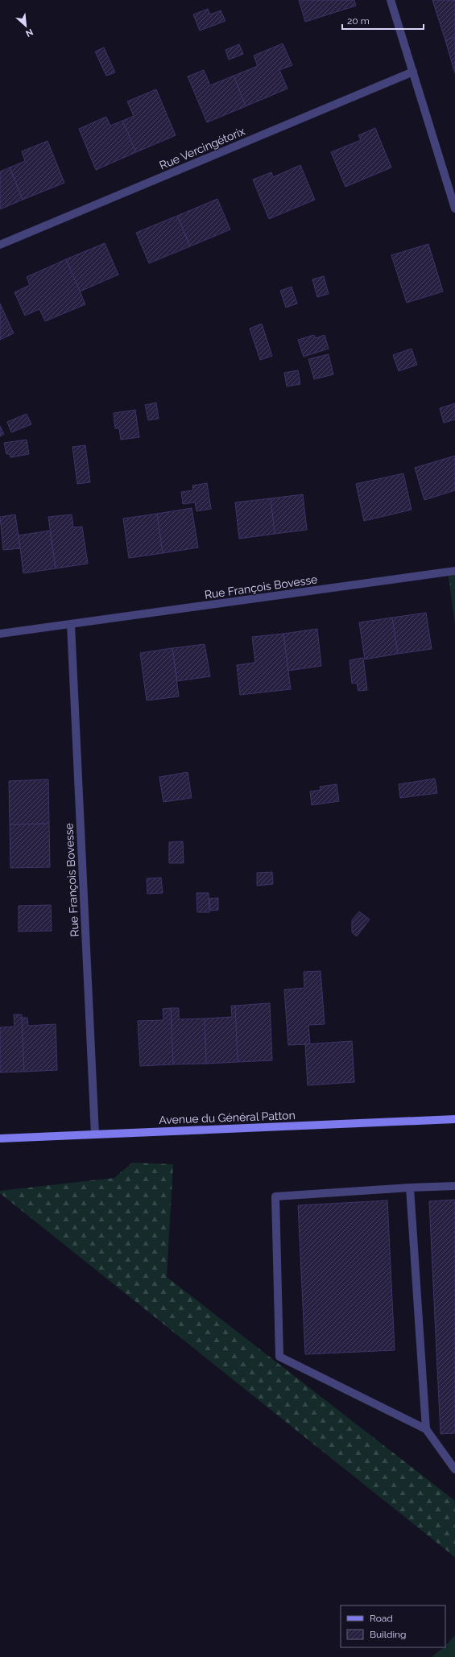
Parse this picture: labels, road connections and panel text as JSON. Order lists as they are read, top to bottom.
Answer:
{
  "streets": {
    "main road": ["Avenue du Général Patton"],
    "street": ["Rue Vercingétorix", "Rue François Bovesse"]
  },
  "crossings": [
    ["Rue François Bovesse", "Avenue du Général Patton"]
  ],
  "legend": ["Road", "Building"],
  "scale_bar": "20 m",
  "north": "bottom right"
}
